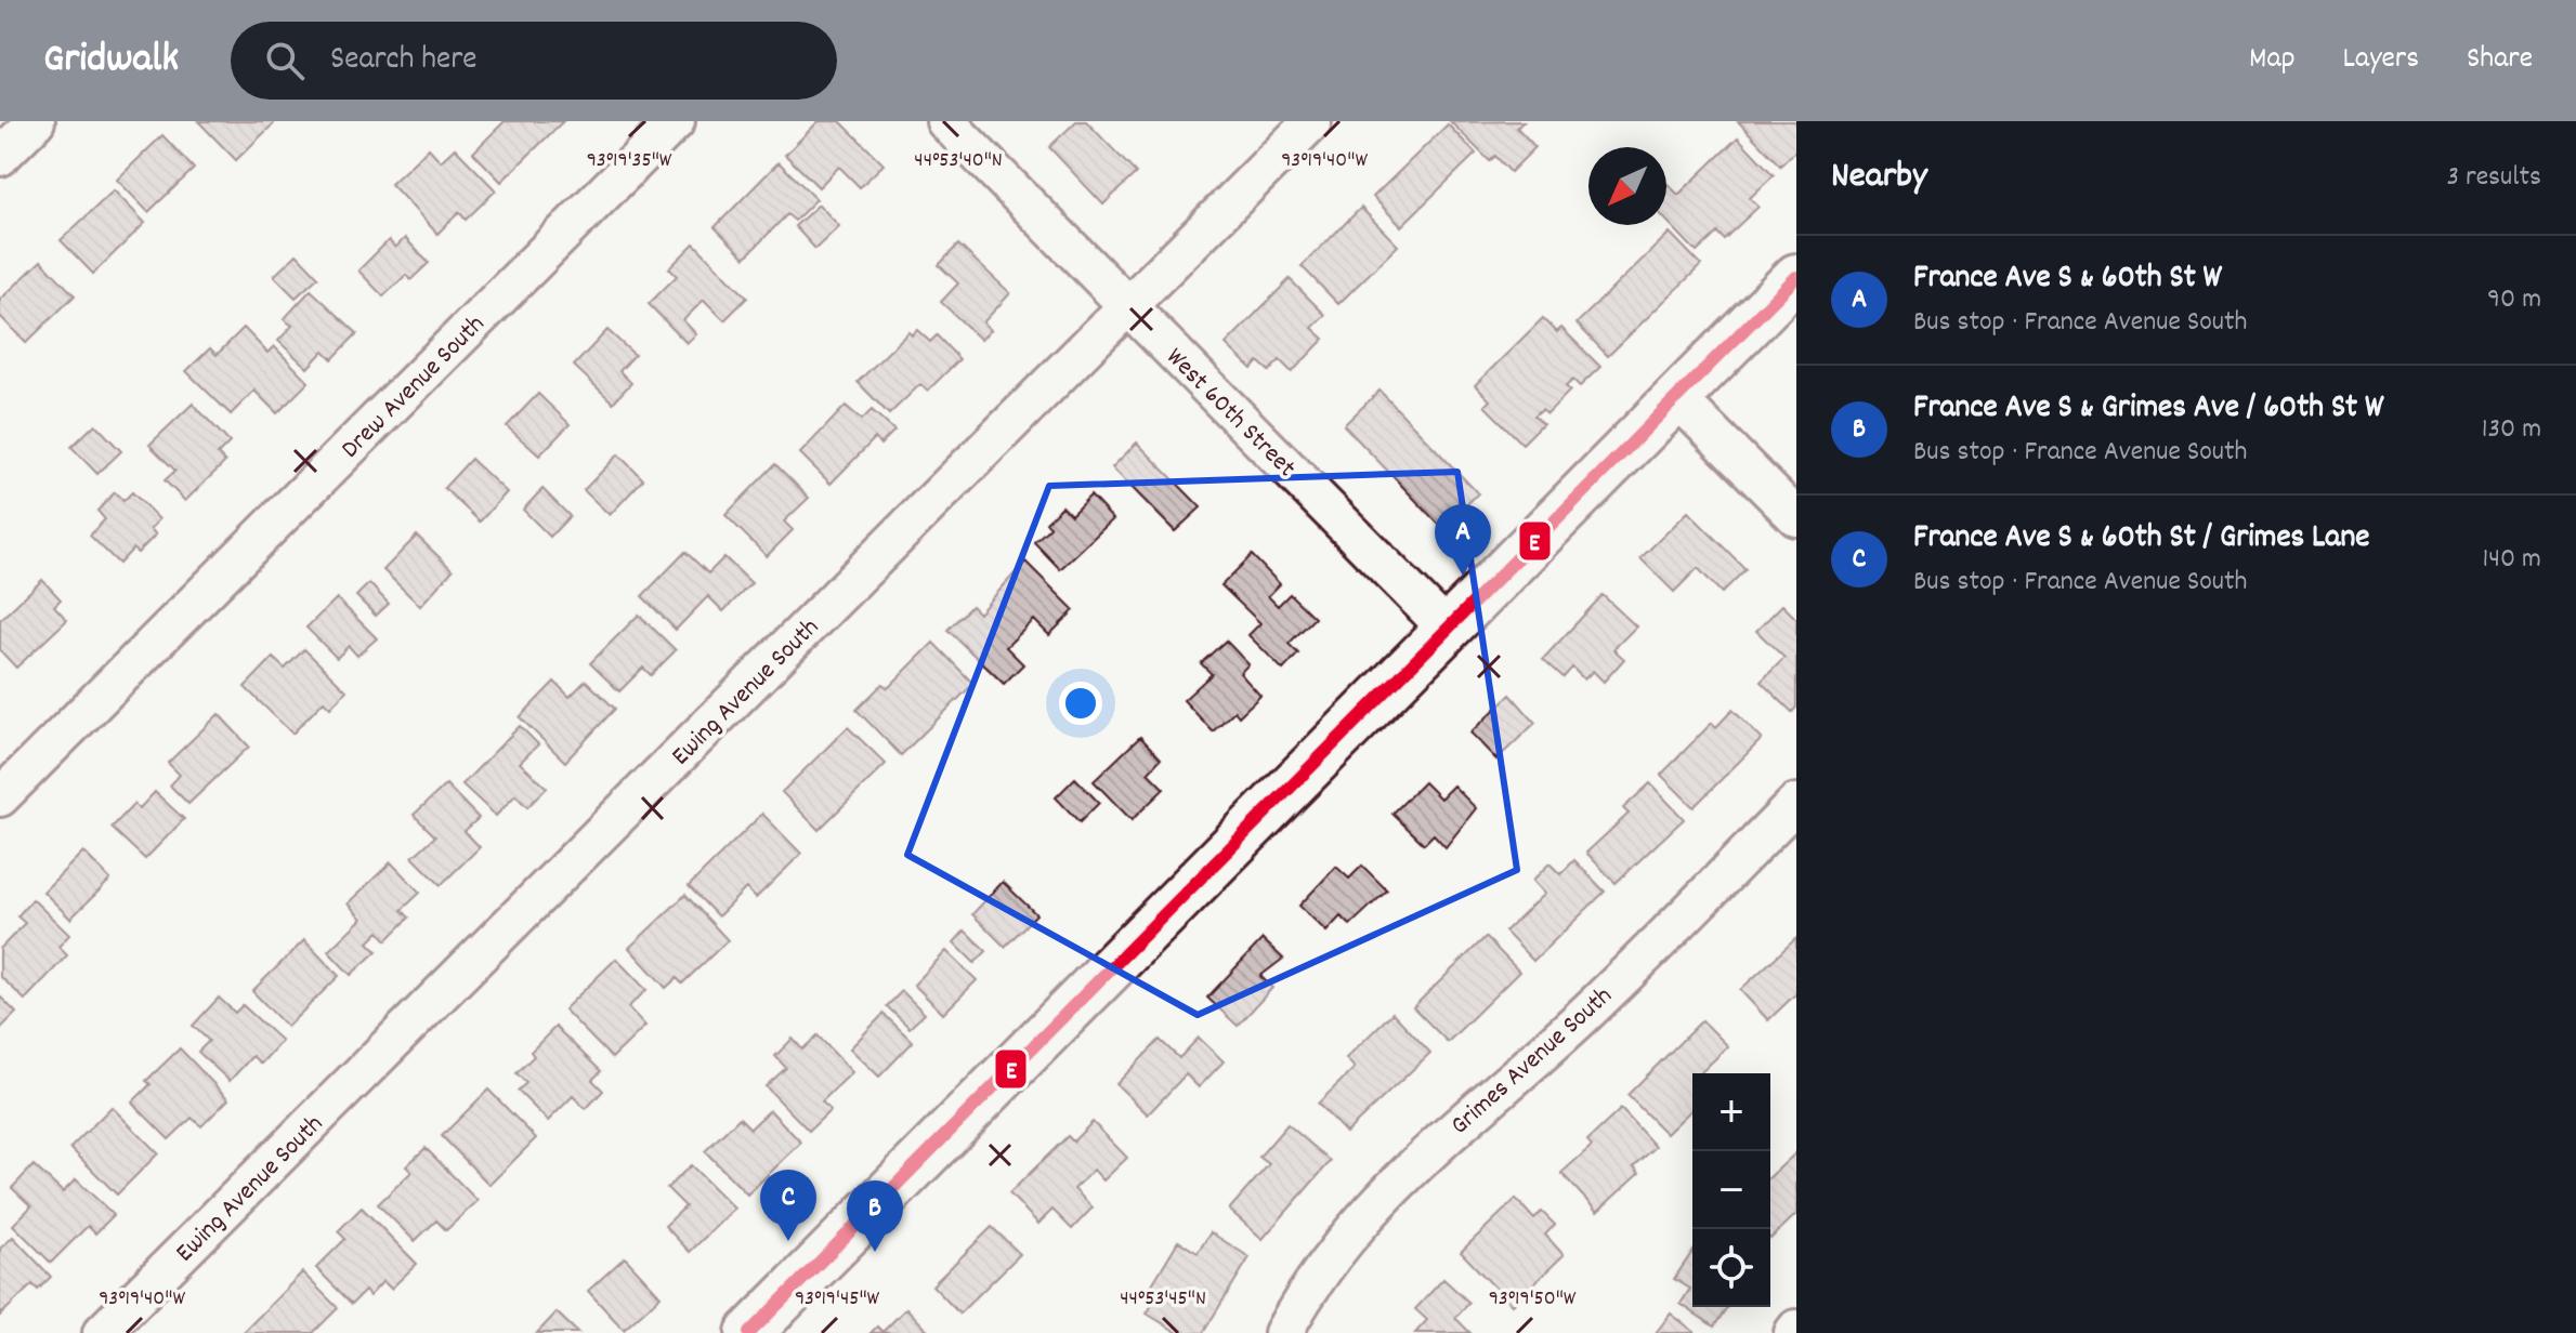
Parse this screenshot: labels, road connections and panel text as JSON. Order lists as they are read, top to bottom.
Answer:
{
  "streets": {
    "street": [
      "Drew Avenue South",
      "West 60th Street",
      "Ewing Avenue South",
      "Grimes Avenue South"
    ]
  },
  "crossings": [
    ["West 60th Street", "Ewing Avenue South"]
  ],
  "lines": ["transit line E"],
  "north": "bottom left",
  "page": {
    "header": "Gridwalk",
    "search": "Search here",
    "nav": ["Map", "Layers", "Share"],
    "heading": ["Nearby", "3 results"],
    "list": [
      {
        "mark": "A",
        "name": "France Ave S & 60th St W",
        "note": "Bus stop · France Avenue South",
        "value": "90 m"
      },
      {
        "mark": "B",
        "name": "France Ave S & Grimes Ave / 60th St W",
        "note": "Bus stop · France Avenue South",
        "value": "130 m"
      },
      {
        "mark": "C",
        "name": "France Ave S & 60th St / Grimes Lane",
        "note": "Bus stop · France Avenue South",
        "value": "140 m"
      }
    ],
    "pins": ["A", "C", "B"],
    "map_buttons": ["+", "−"]
  },
  "coordinates": [
    "93°19'35\"W",
    "44°53'40\"N",
    "93°19'40\"W",
    "93°19'45\"W",
    "93°19'50\"W",
    "44°53'45\"N"
  ]
}
